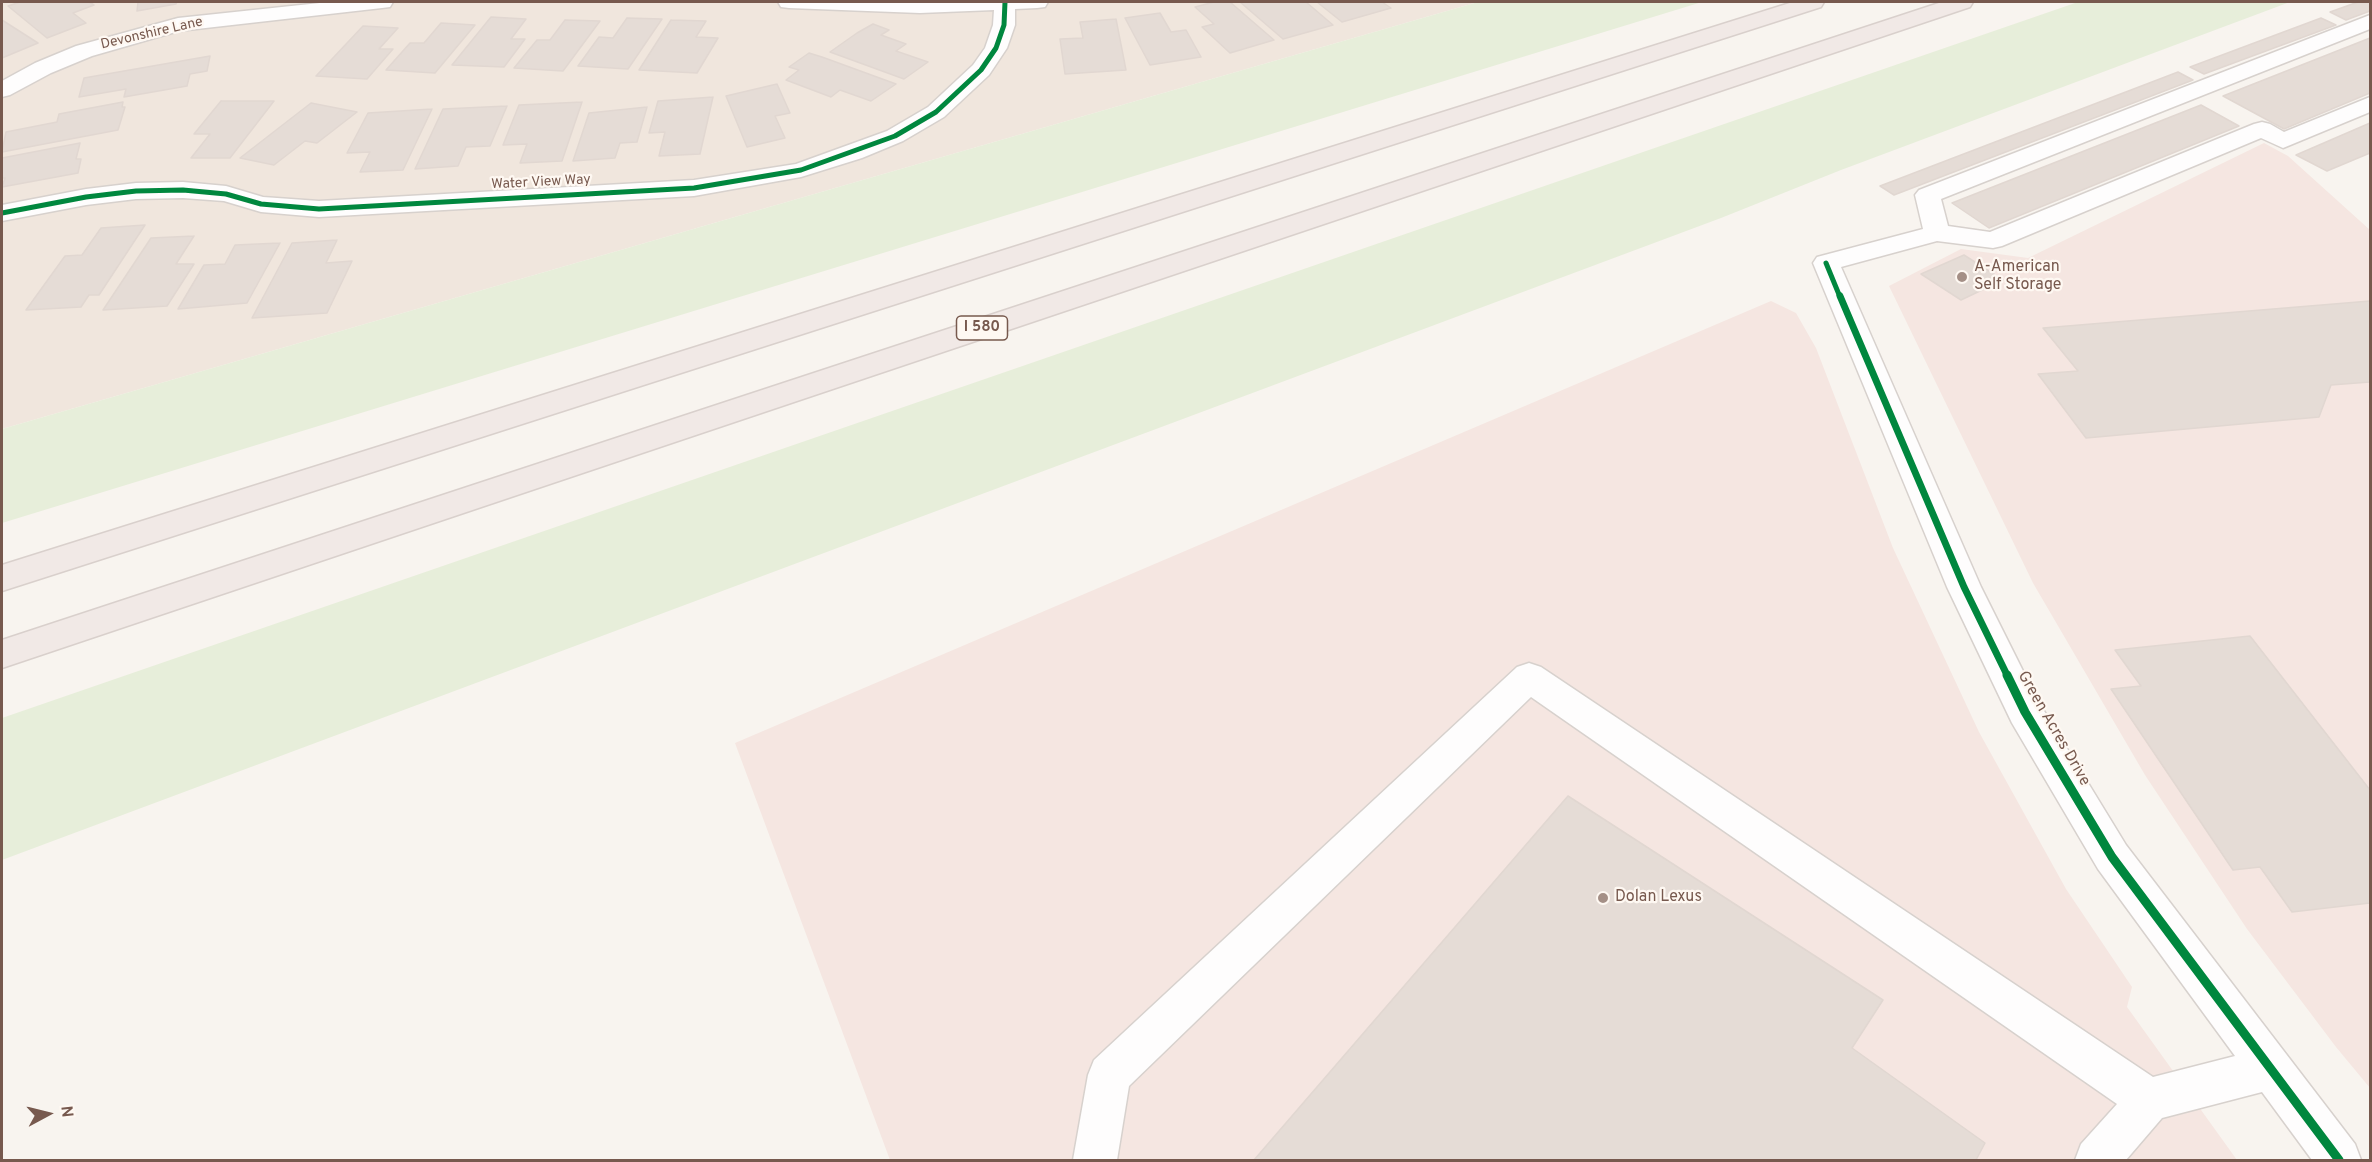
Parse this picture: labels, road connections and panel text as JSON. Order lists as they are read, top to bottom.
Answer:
{
  "streets": {
    "highway": ["I 580"],
    "street": ["Devonshire Lane", "Water View Way", "Green Acres Drive"]
  },
  "places": ["A-American Self Storage", "Dolan Lexus"],
  "north": "right"
}
